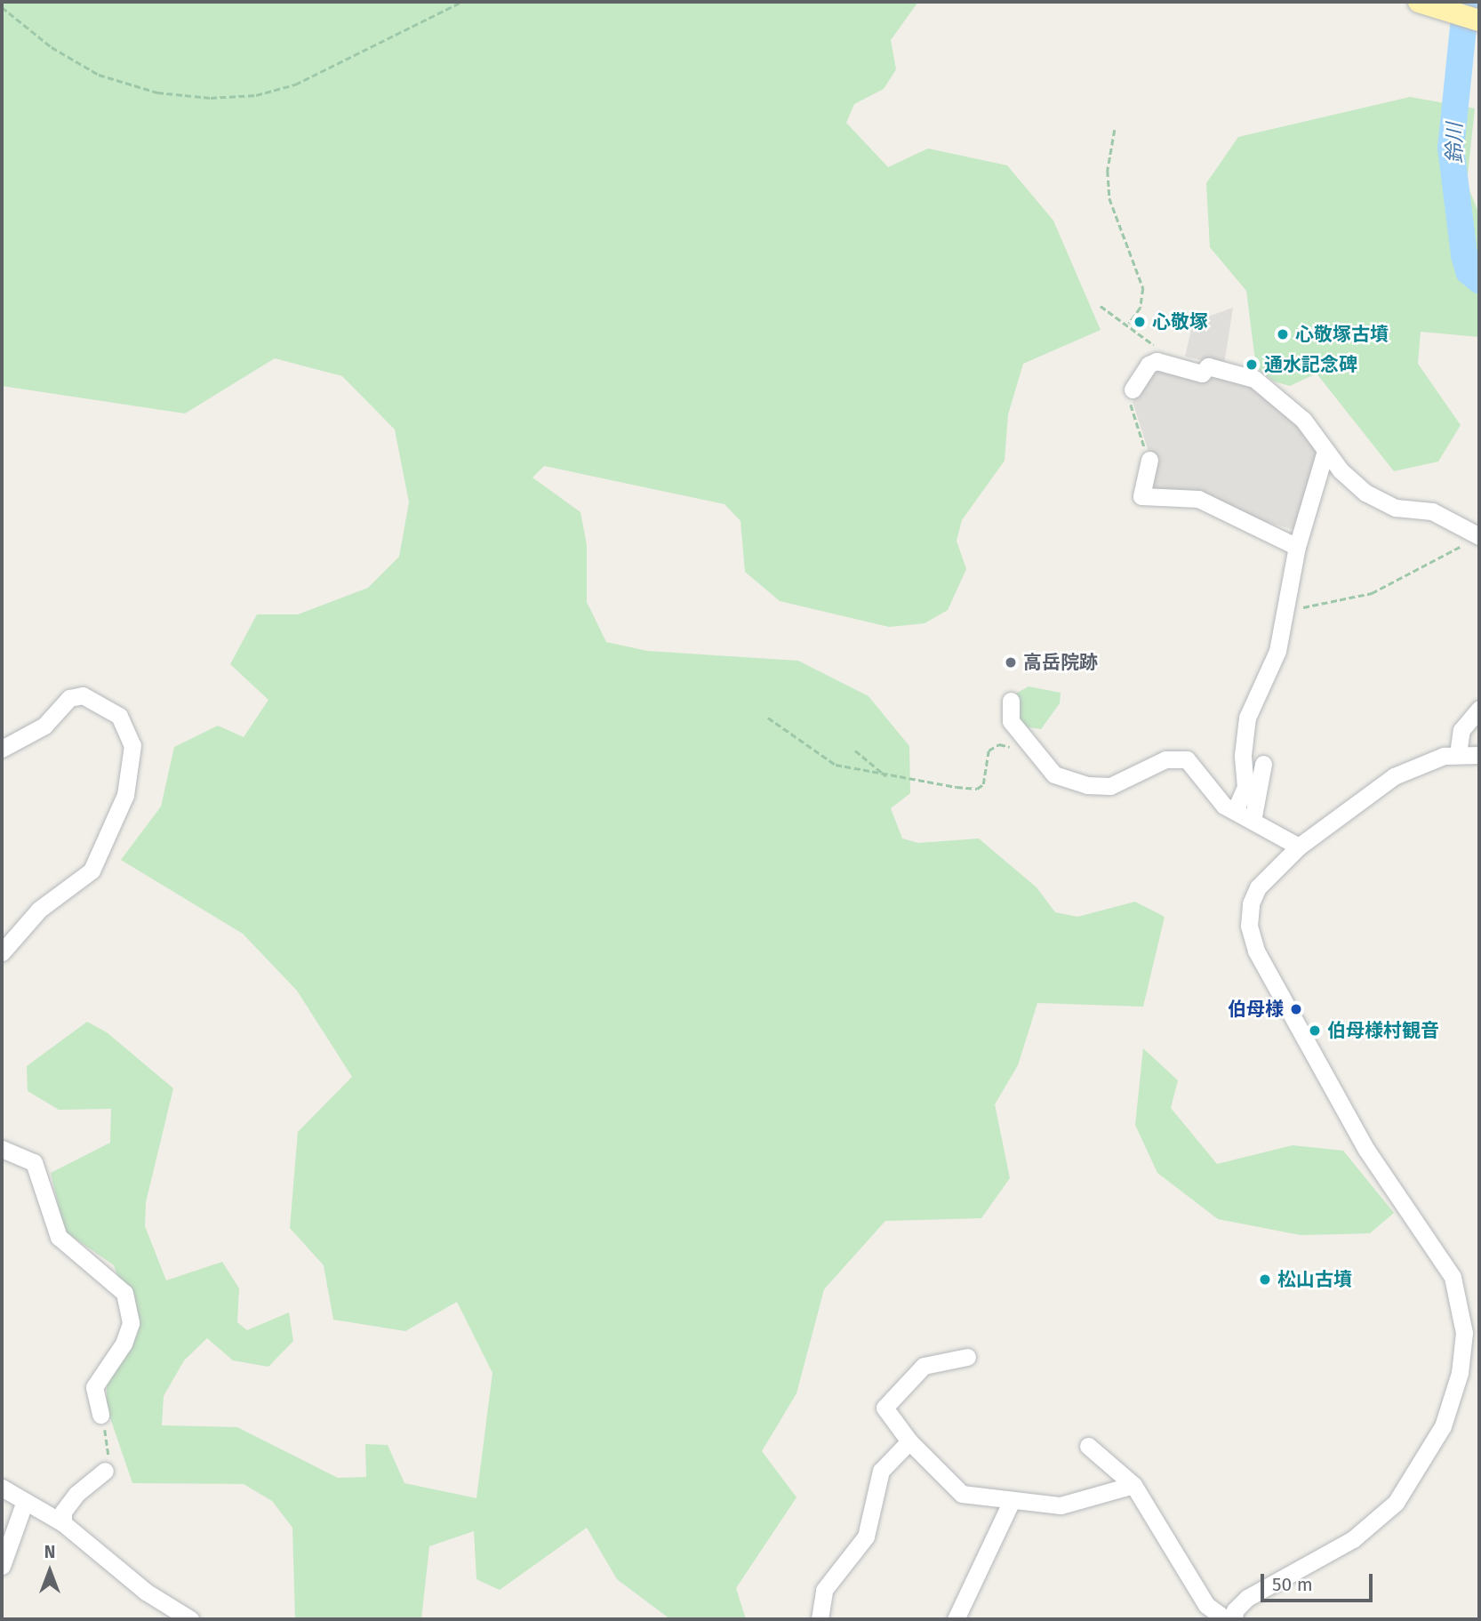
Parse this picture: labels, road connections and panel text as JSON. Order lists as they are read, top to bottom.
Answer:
{
  "water": ["鈴川"],
  "places": [
    "心敬塚",
    "心敬塚古墳",
    "通水記念碑",
    "高岳院跡",
    "伯母様",
    "伯母様村観音",
    "松山古墳"
  ],
  "scale_bar": "50 m",
  "north": "top"
}
